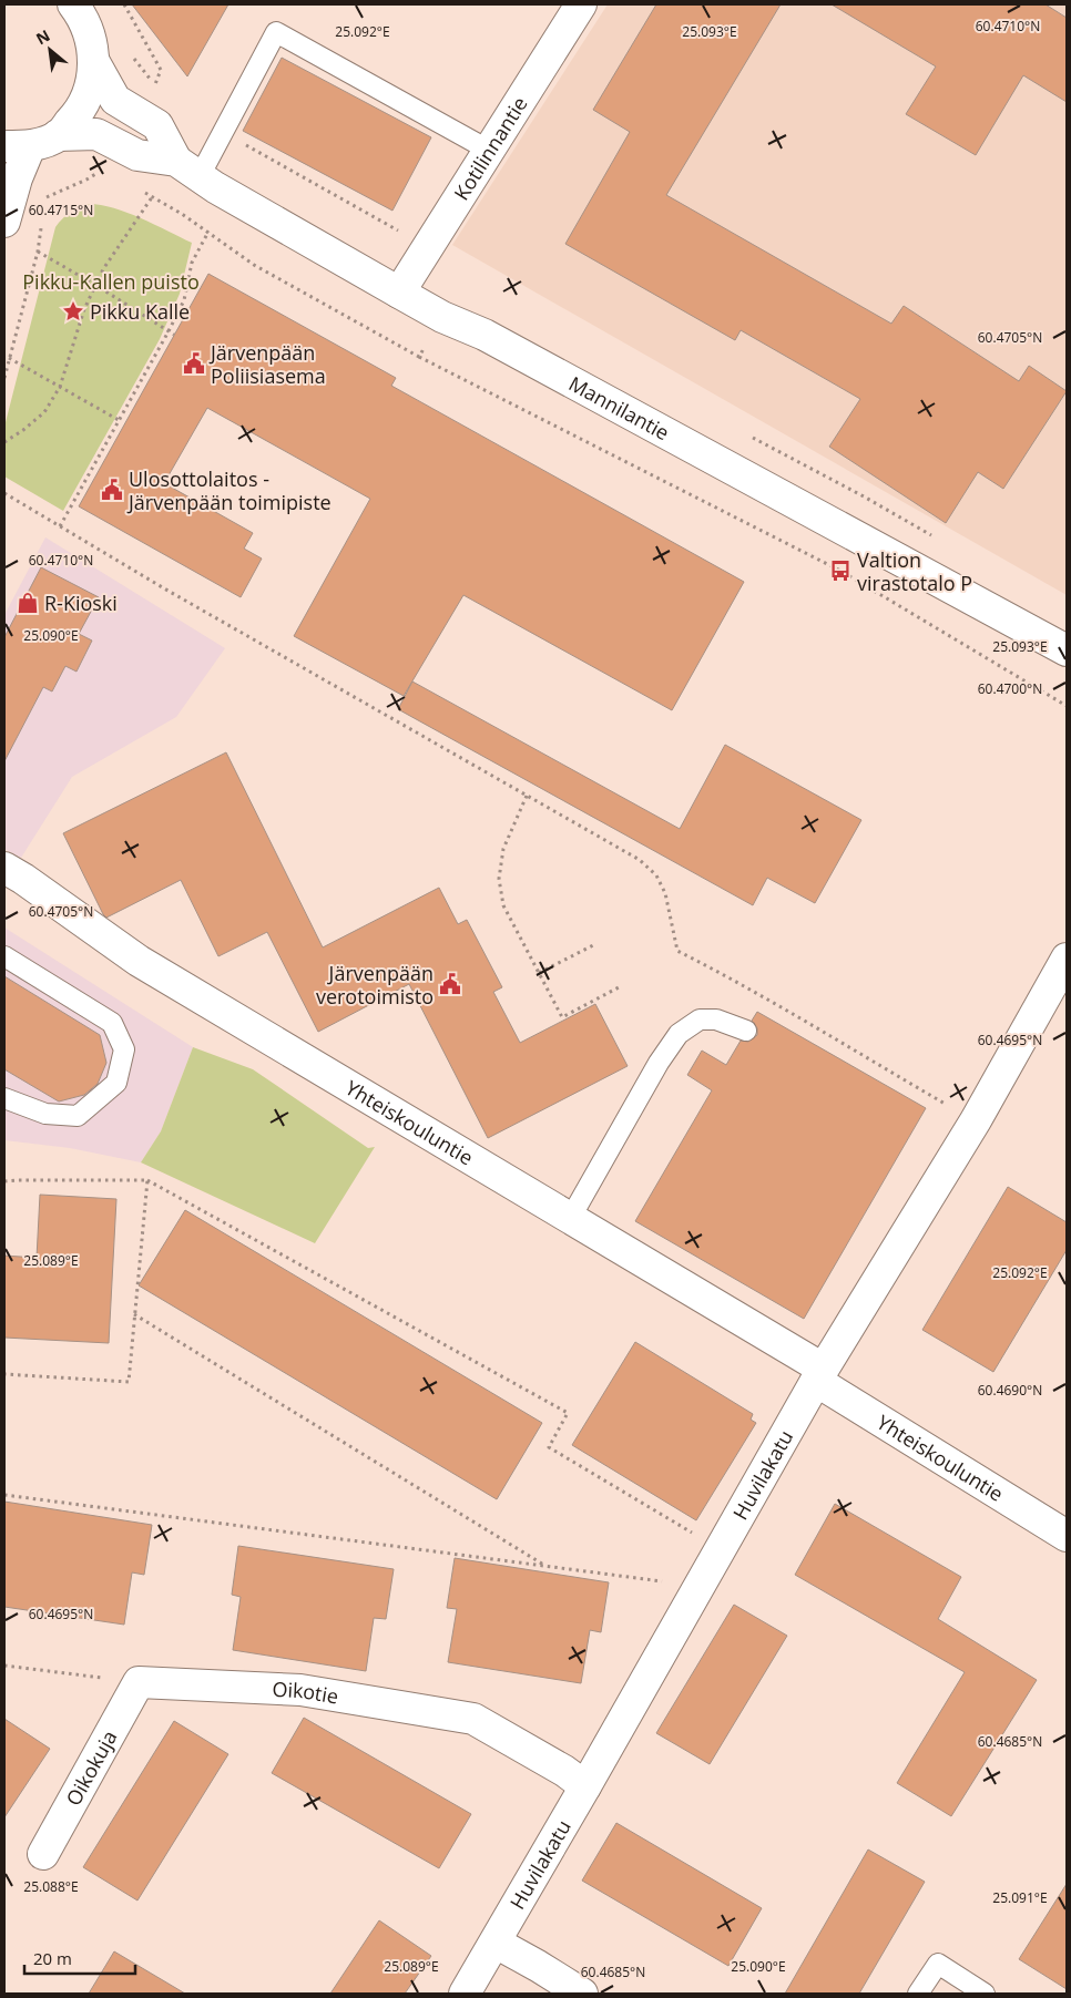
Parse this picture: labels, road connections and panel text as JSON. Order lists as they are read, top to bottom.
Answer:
{
  "streets": {
    "street": [
      "Kotilinnantie",
      "Mannilantie",
      "Yhteiskouluntie",
      "Huvilakatu",
      "Oikotie",
      "Oikokuja"
    ]
  },
  "crossings": [
    ["Kotilinnantie", "Mannilantie"],
    ["Yhteiskouluntie", "Huvilakatu"],
    ["Huvilakatu", "Oikotie"],
    ["Oikotie", "Oikokuja"]
  ],
  "parks": ["Pikku-Kallen puisto"],
  "places": {
    "place": ["Pikku Kalle"],
    "public building": ["Järvenpään Poliisiasema", "Ulosottolaitos - Järvenpään toimipiste", "Järvenpään verotoimisto"],
    "bus stop": ["Valtion virastotalo P"],
    "shop": ["R-Kioski"]
  },
  "scale_bar": "20 m",
  "north": "top left",
  "coordinates": [
    "60.4710°N",
    "25.092°E",
    "25.093°E",
    "60.4715°N",
    "60.4705°N",
    "25.090°E",
    "60.4700°N",
    "60.4695°N",
    "25.089°E",
    "60.4690°N",
    "60.4685°N",
    "25.088°E",
    "25.091°E"
  ]
}
